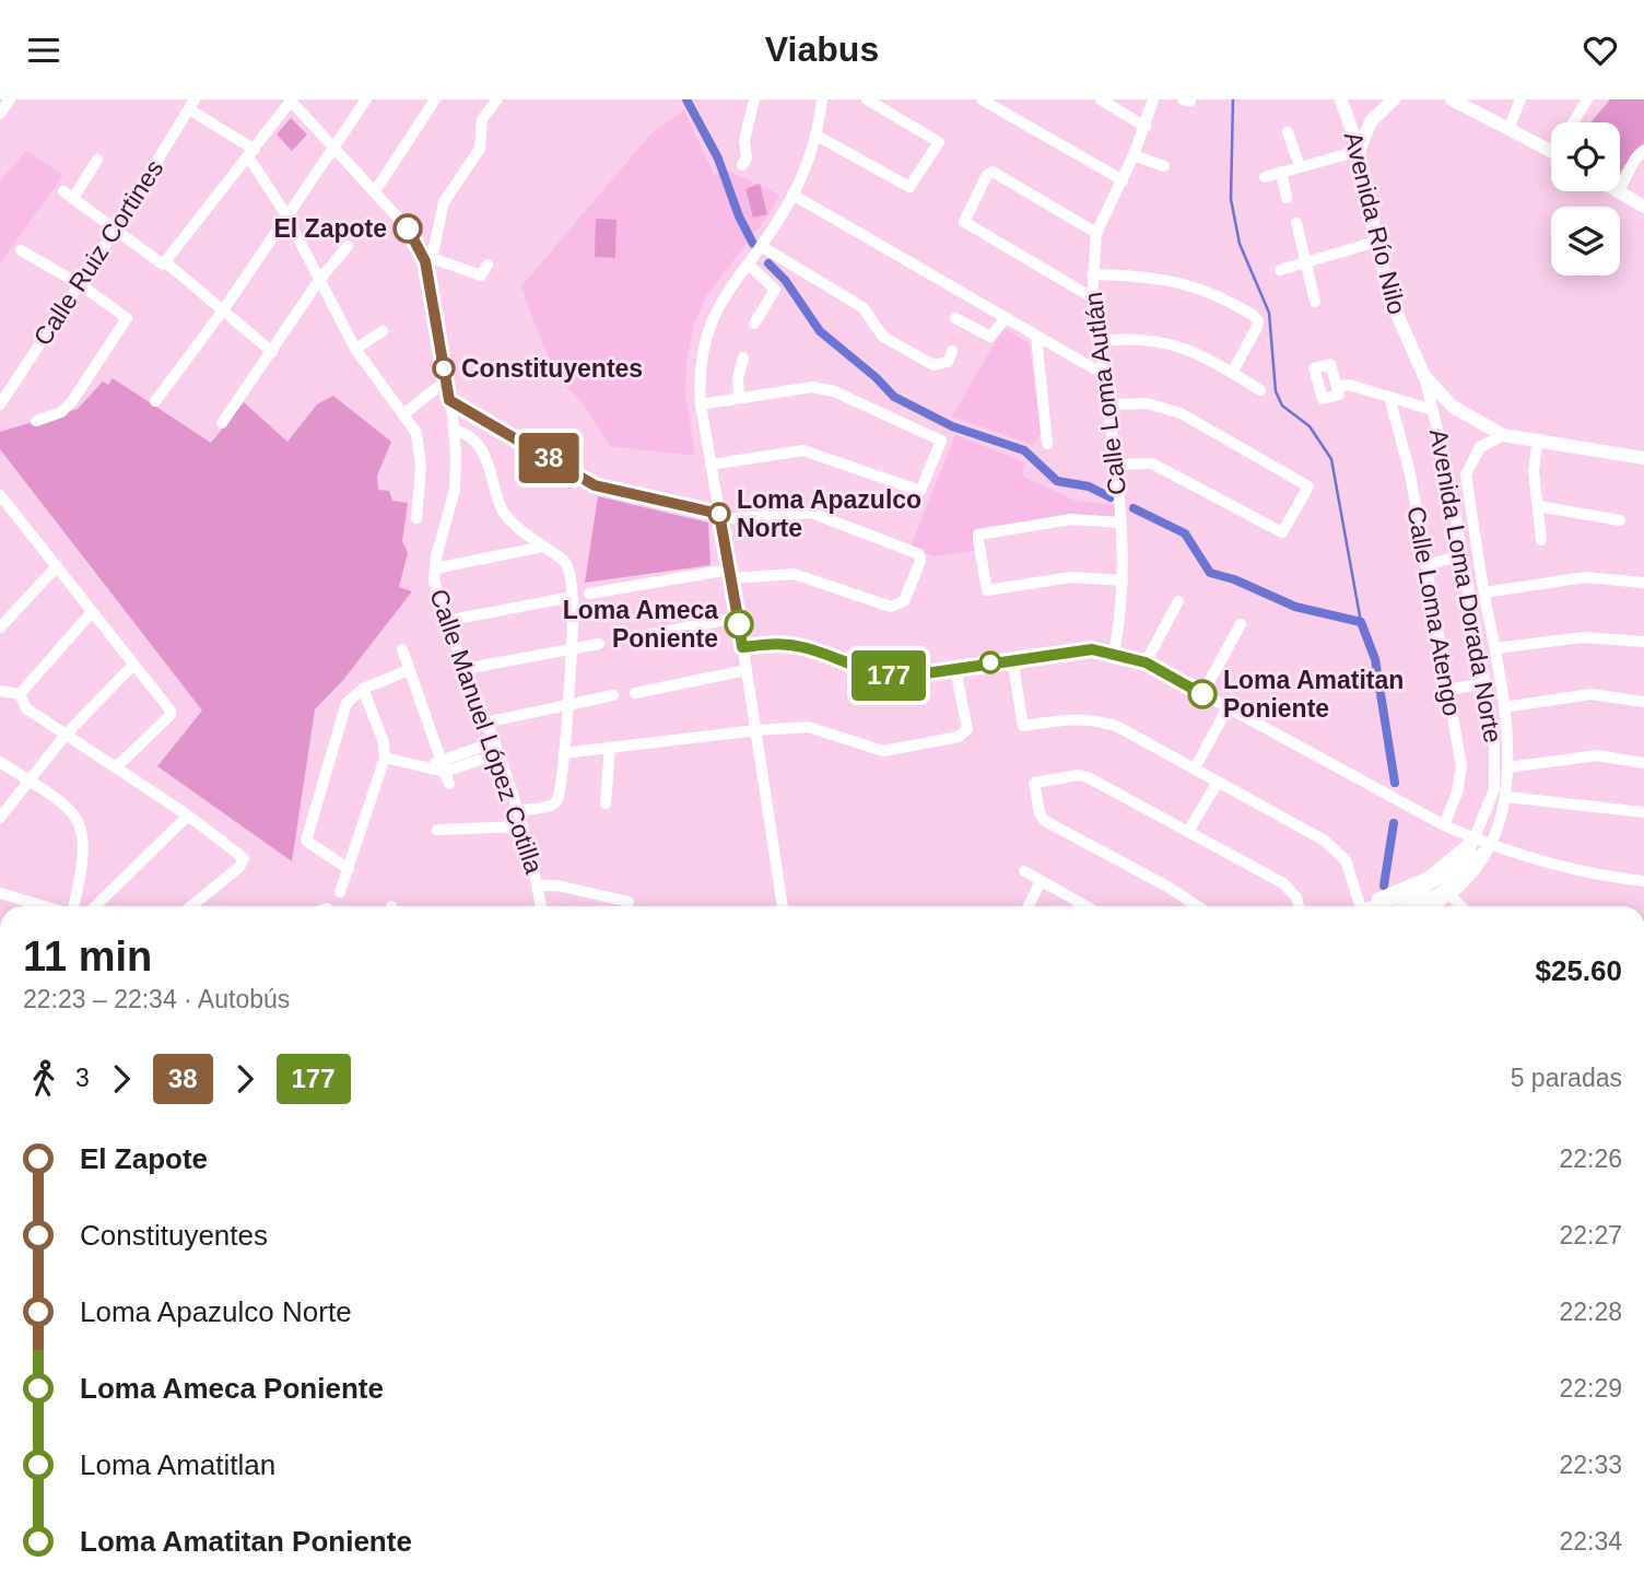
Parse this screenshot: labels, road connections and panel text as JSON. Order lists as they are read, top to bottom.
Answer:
{
  "streets": {
    "main road": ["Avenida Río Nilo"],
    "street": [
      "Calle Ruiz Cortines",
      "Calle Loma Autlán",
      "Avenida Loma Dorada Norte",
      "Calle Loma Atengo",
      "Calle Manuel López Cotilla"
    ]
  },
  "crossings": [
    ["Avenida Río Nilo", "Avenida Loma Dorada Norte"]
  ],
  "places": [
    "El Zapote",
    "Constituyentes",
    "Loma Apazulco Norte",
    "Loma Ameca Poniente",
    "Loma Amatitan Poniente"
  ],
  "lines": ["bus line 38", "bus line 177"],
  "page": {
    "header": "Viabus",
    "on_map": ["38", "177"],
    "heading": ["11 min", "22:23 – 22:34 · Autobús", "$25.60"],
    "legs": [
      "3",
      "38",
      "177",
      "5 paradas"
    ],
    "list": [
      {
        "name": "El Zapote",
        "value": "22:26"
      },
      {
        "name": "Constituyentes",
        "value": "22:27"
      },
      {
        "name": "Loma Apazulco Norte",
        "value": "22:28"
      },
      {
        "name": "Loma Ameca Poniente",
        "value": "22:29"
      },
      {
        "name": "Loma Amatitlan",
        "value": "22:33"
      },
      {
        "name": "Loma Amatitan Poniente",
        "value": "22:34"
      }
    ]
  }
}
